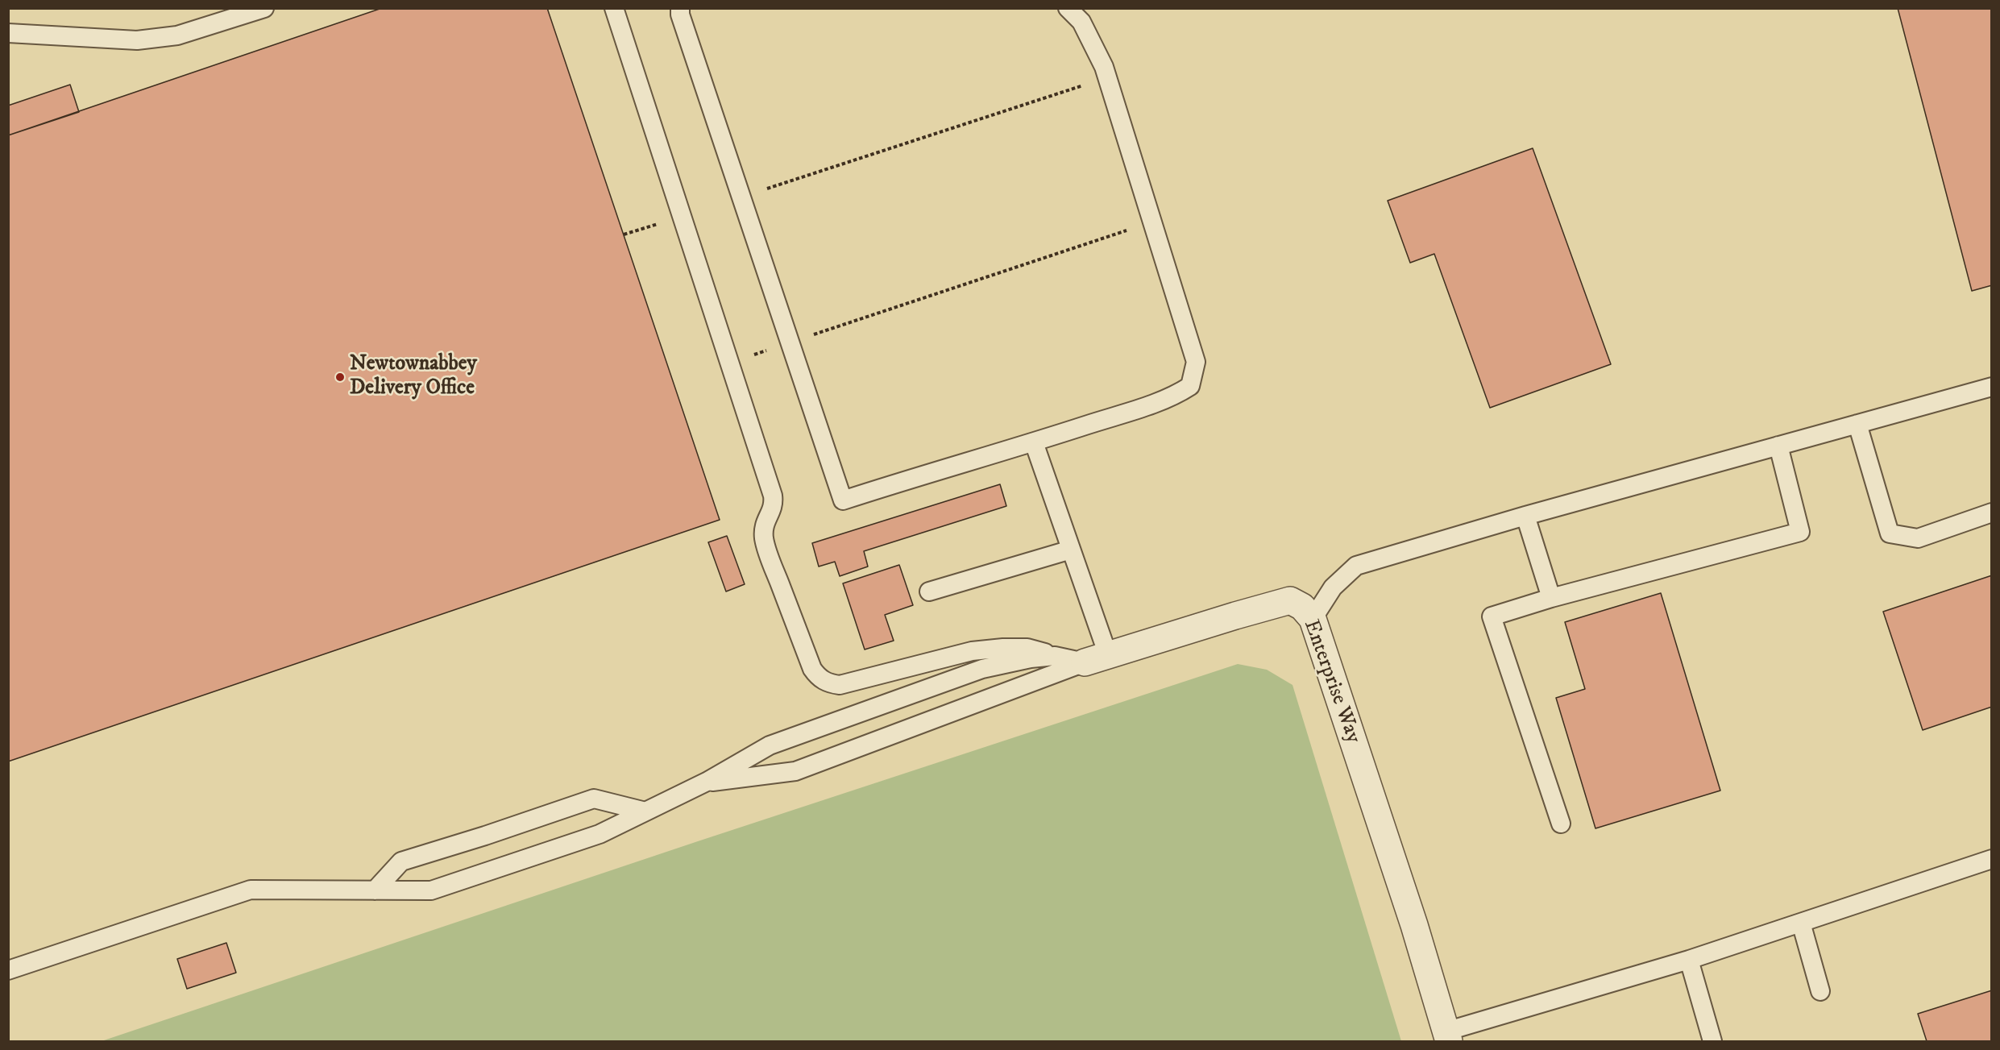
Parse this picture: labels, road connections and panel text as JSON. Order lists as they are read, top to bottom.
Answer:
{
  "streets": {
    "street": ["Enterprise Way"]
  },
  "places": ["Newtownabbey Delivery Office"]
}
